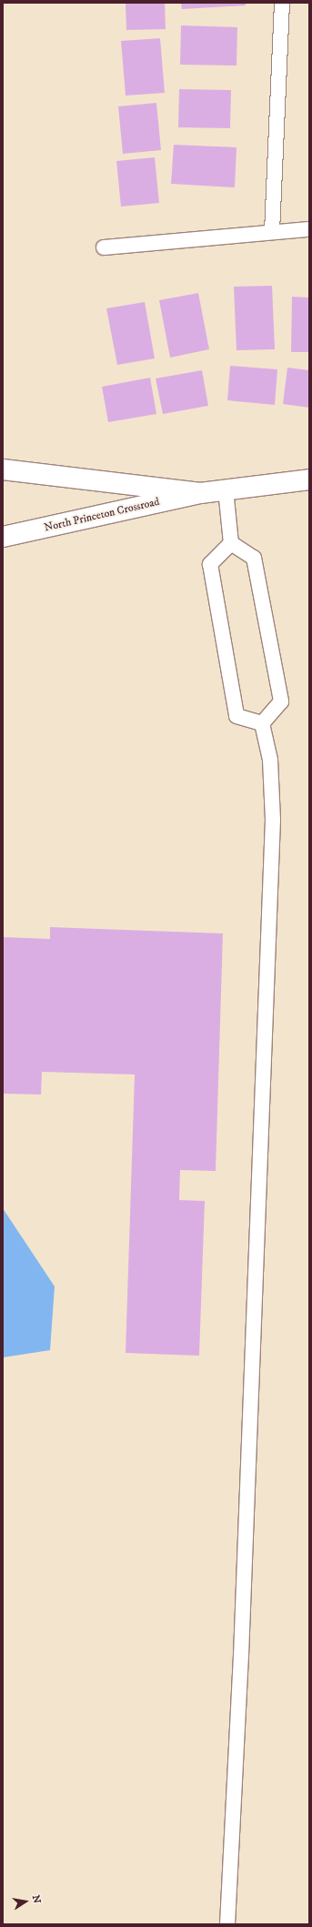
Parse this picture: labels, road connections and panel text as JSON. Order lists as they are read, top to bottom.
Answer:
{
  "streets": {
    "street": ["North Princeton Crossroad"]
  },
  "north": "right"
}
